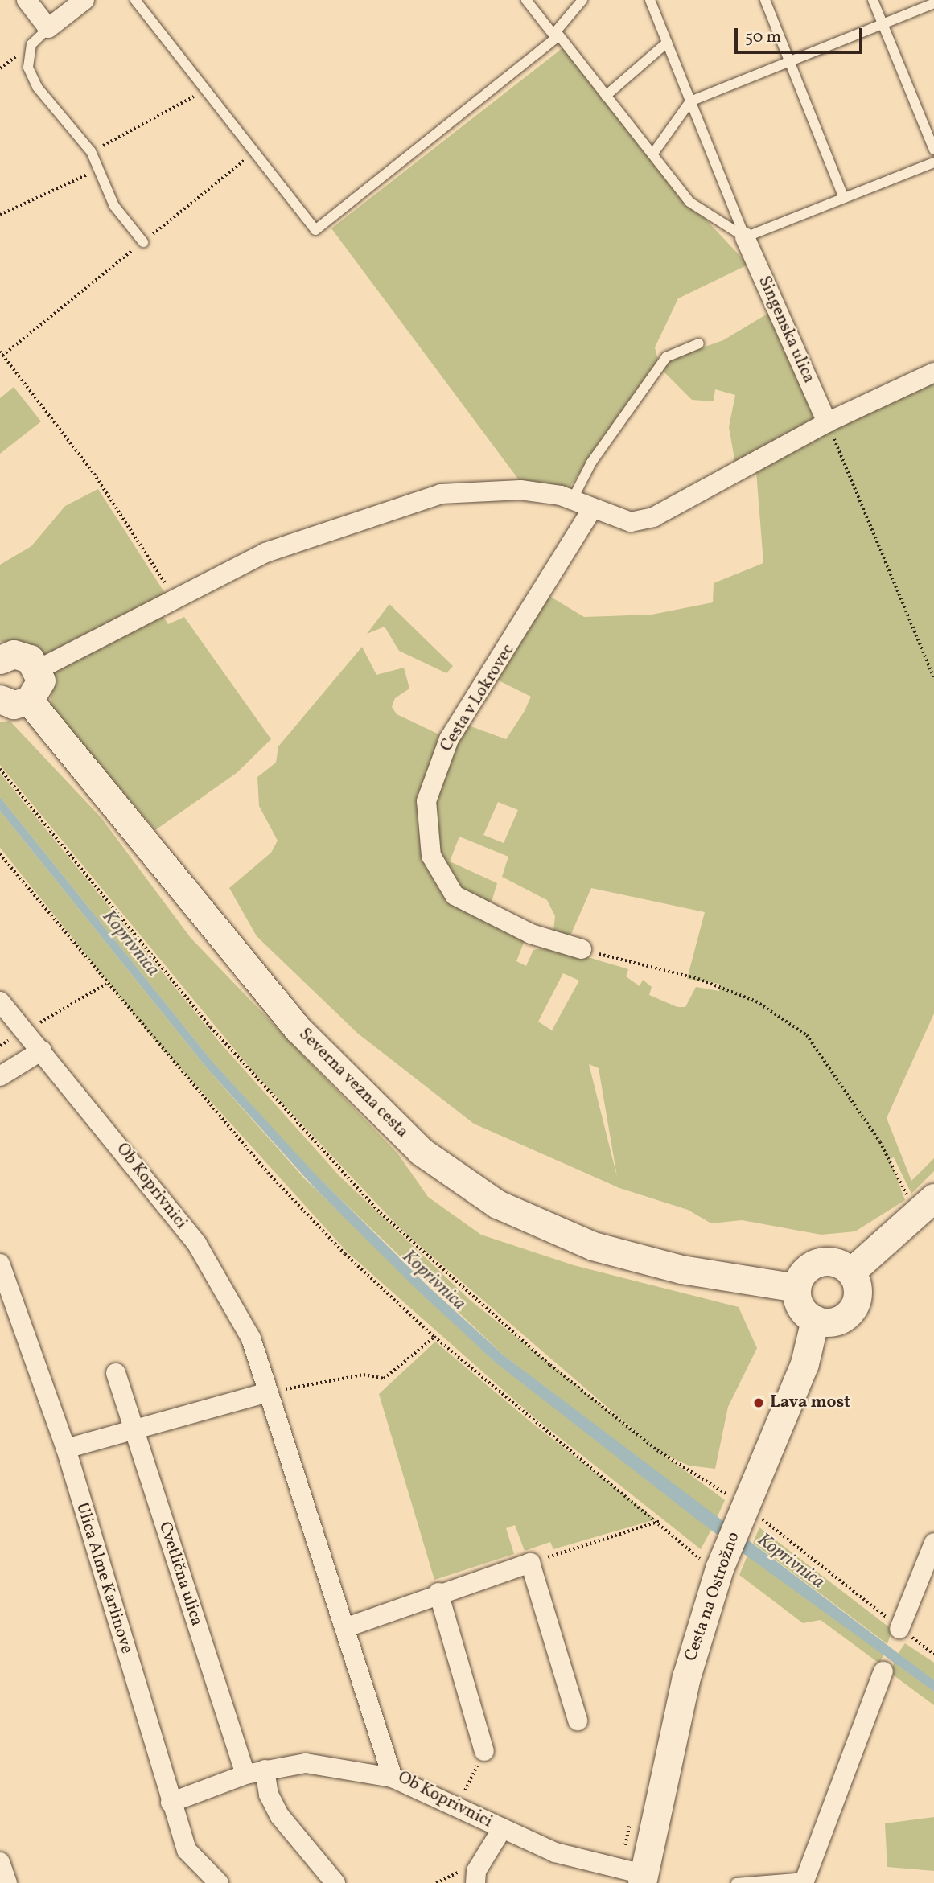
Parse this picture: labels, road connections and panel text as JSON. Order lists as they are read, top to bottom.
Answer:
{
  "streets": {
    "street": [
      "Singenska ulica",
      "Cesta v Lokrovec",
      "Severna vezna cesta",
      "Ob Koprivnici",
      "Cvetlična ulica",
      "Ulica Alme Karlinove",
      "Cesta na Ostrožno"
    ]
  },
  "crossings": [
    ["Severna vezna cesta", "Cesta na Ostrožno"],
    ["Ob Koprivnici", "Cesta na Ostrožno"]
  ],
  "water": ["Koprivnica"],
  "places": ["Lava most"],
  "scale_bar": "50 m"
}
